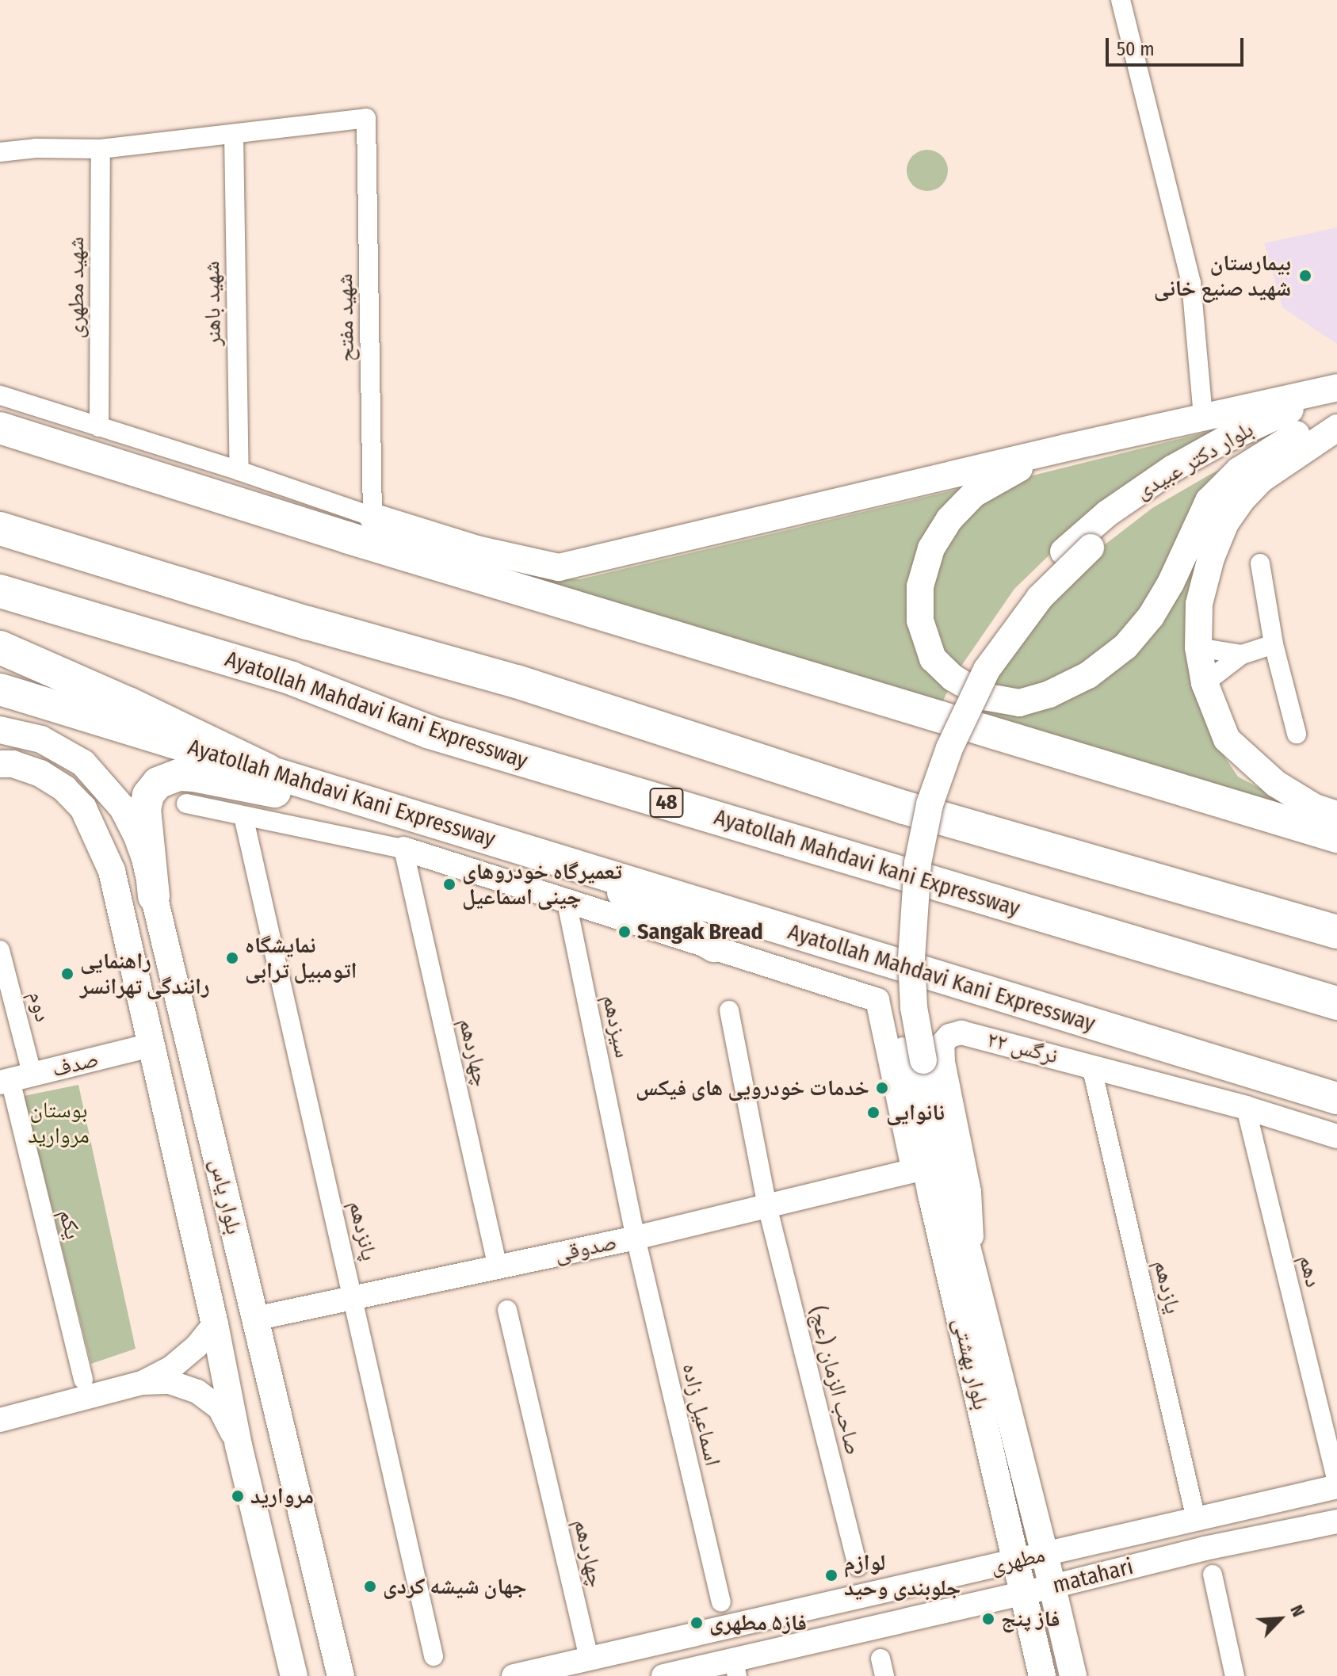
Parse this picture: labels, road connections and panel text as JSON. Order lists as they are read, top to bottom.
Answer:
{
  "streets": {
    "highway": ["Ayatollah Mahdavi kani Expressway", "48"],
    "main road": [
      "بلوار دکتر عبیدی",
      "Ayatollah Mahdavi Kani Expressway",
      "بلوار یاس",
      "بلوار بهشتی"
    ],
    "street": [
      "شهید مطهری",
      "شهید باهنر",
      "شهید مفتح",
      "دوم",
      "سیزدهم",
      "نرگس ۲۲",
      "چهاردهم",
      "صدف",
      "یکم",
      "پانزدهم",
      "صدوقی",
      "دهم",
      "یازدهم",
      "صاحب الزمان (عج)",
      "اسماعیل زاده",
      "مطهری",
      "matahari"
    ]
  },
  "crossings": [
    ["شهید باهنر", "شهید مفتح"],
    ["بلوار دکتر عبیدی", "بلوار بهشتی"],
    ["دوم", "صدف"],
    ["دوم", "یکم"],
    ["سیزدهم", "صدوقی"],
    ["سیزدهم", "اسماعیل زاده"],
    ["نرگس ۲۲", "دهم"],
    ["نرگس ۲۲", "یازدهم"],
    ["نرگس ۲۲", "بلوار بهشتی"],
    ["چهاردهم", "صدوقی"],
    ["چهاردهم", "مطهری"],
    ["صدف", "بلوار یاس"],
    ["صدف", "یکم"],
    ["بلوار یاس", "صدوقی"],
    ["پانزدهم", "صدوقی"],
    ["صدوقی", "صاحب الزمان (عج)"],
    ["صدوقی", "اسماعیل زاده"],
    ["یازدهم", "مطهری"],
    ["بلوار بهشتی", "مطهری"],
    ["بلوار بهشتی", "matahari"]
  ],
  "parks": ["بوستان مروارید"],
  "places": [
    "بیمارستان شهید صنیع خانی",
    "تعمیرگاه خودروهای چینی اسماعیل",
    "Sangak Bread",
    "نمایشگاه اتومبیل ترابی",
    "راهنمایی رانندگی تهرانسر",
    "خدمات خودرویی های فیکس",
    "نانوایی",
    "مروارید",
    "لوازم جلوبندی وحید",
    "جهان شیشه کردی",
    "فاز پنج",
    "فاز۵ مطهری"
  ],
  "scale_bar": "50 m",
  "north": "top right"
}
